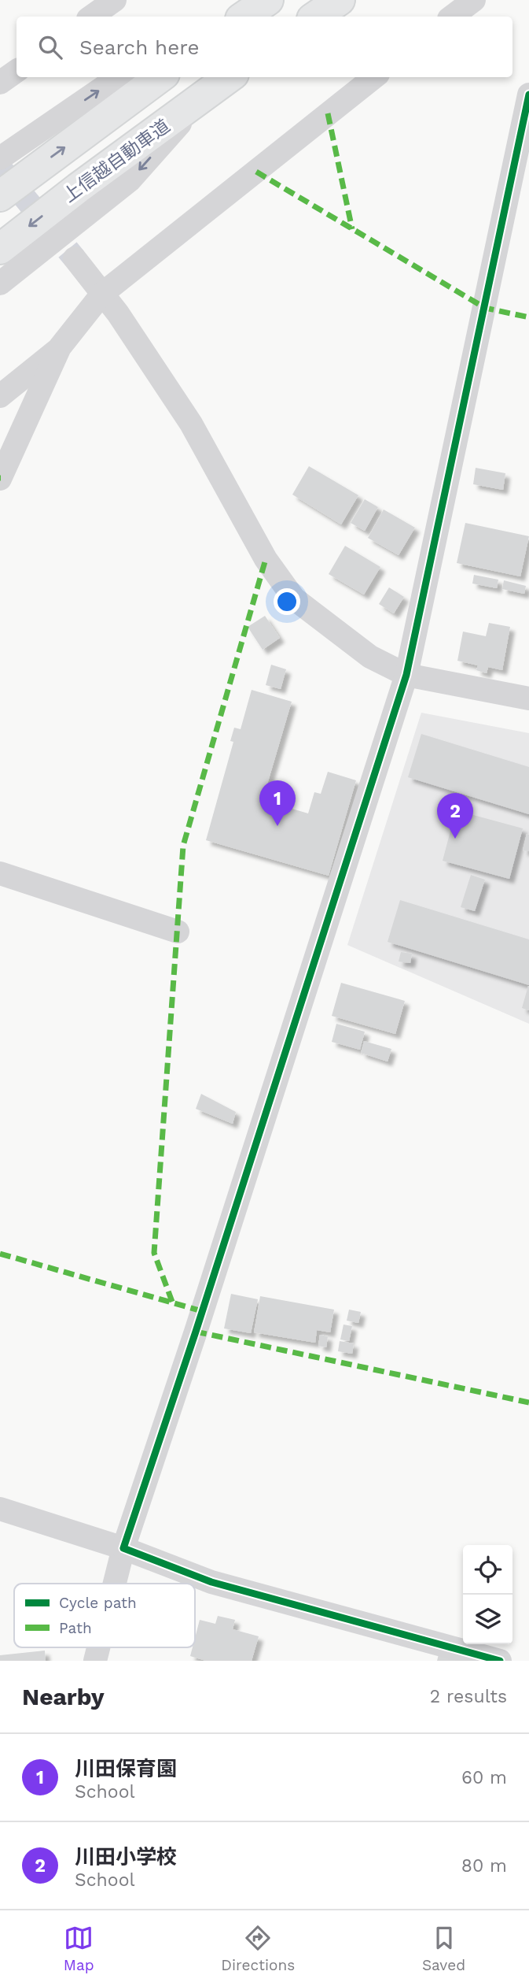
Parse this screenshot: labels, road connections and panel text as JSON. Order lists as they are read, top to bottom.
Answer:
{
  "streets": {
    "highway": ["上信越自動車道"]
  },
  "legend": ["Cycle path", "Path"],
  "page": {
    "search": "Search here",
    "pins": ["1", "2"],
    "heading": ["Nearby", "2 results"],
    "list": [
      {
        "mark": "1",
        "name": "川田保育園",
        "note": "School",
        "value": "60 m"
      },
      {
        "mark": "2",
        "name": "川田小学校",
        "note": "School",
        "value": "80 m"
      }
    ],
    "nav": ["Map", "Directions", "Saved"]
  }
}
